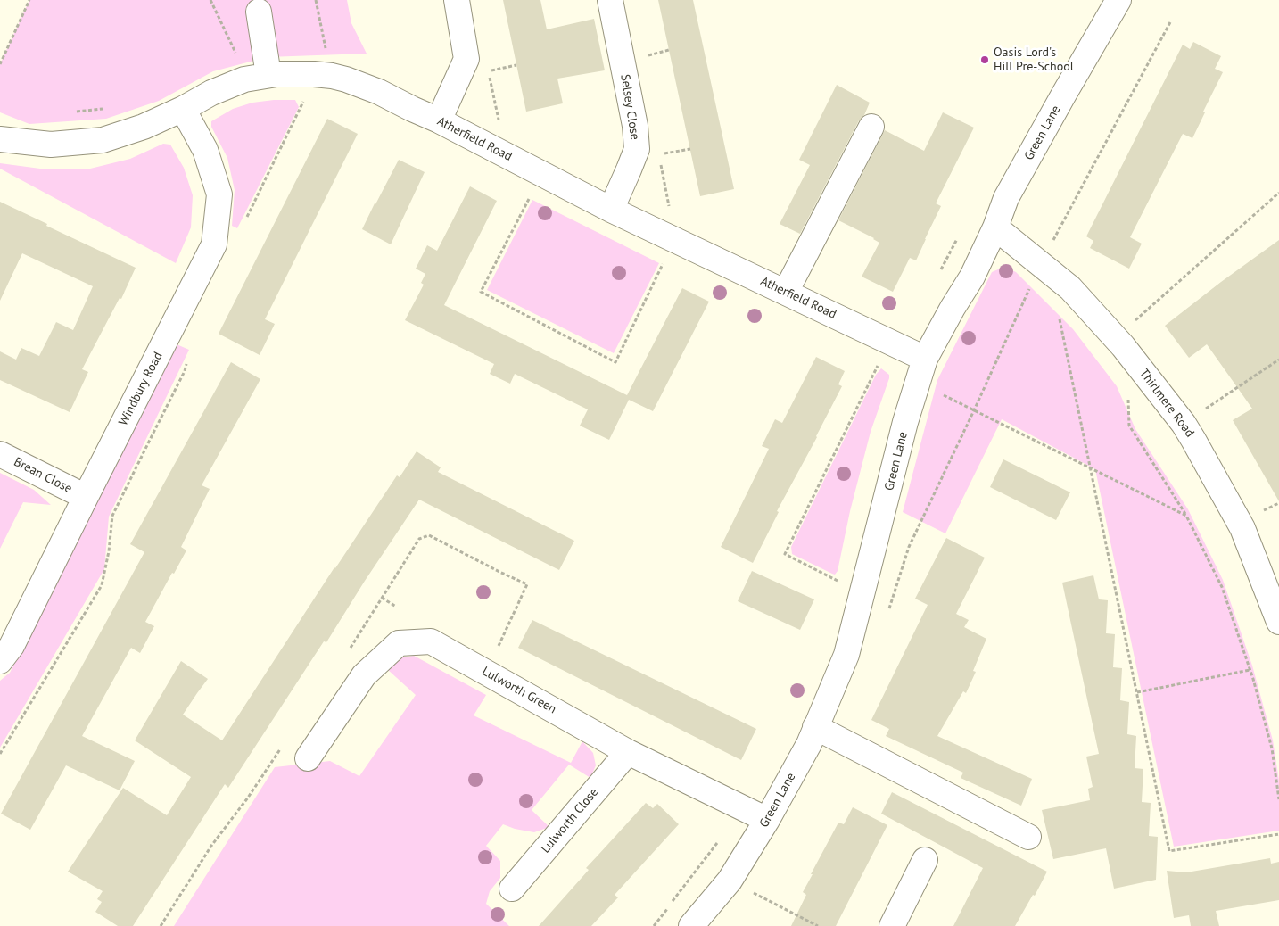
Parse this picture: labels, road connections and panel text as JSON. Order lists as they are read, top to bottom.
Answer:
{
  "streets": {
    "street": [
      "Selsey Close",
      "Green Lane",
      "Atherfield Road",
      "Windbury Road",
      "Thirlmere Road",
      "Brean Close",
      "Lulworth Green",
      "Lulworth Close"
    ]
  },
  "crossings": [
    ["Selsey Close", "Atherfield Road"],
    ["Green Lane", "Atherfield Road"],
    ["Green Lane", "Thirlmere Road"],
    ["Green Lane", "Lulworth Green"],
    ["Atherfield Road", "Windbury Road"],
    ["Windbury Road", "Brean Close"],
    ["Lulworth Green", "Lulworth Close"]
  ],
  "places": ["Oasis Lord's Hill Pre-School"]
}
